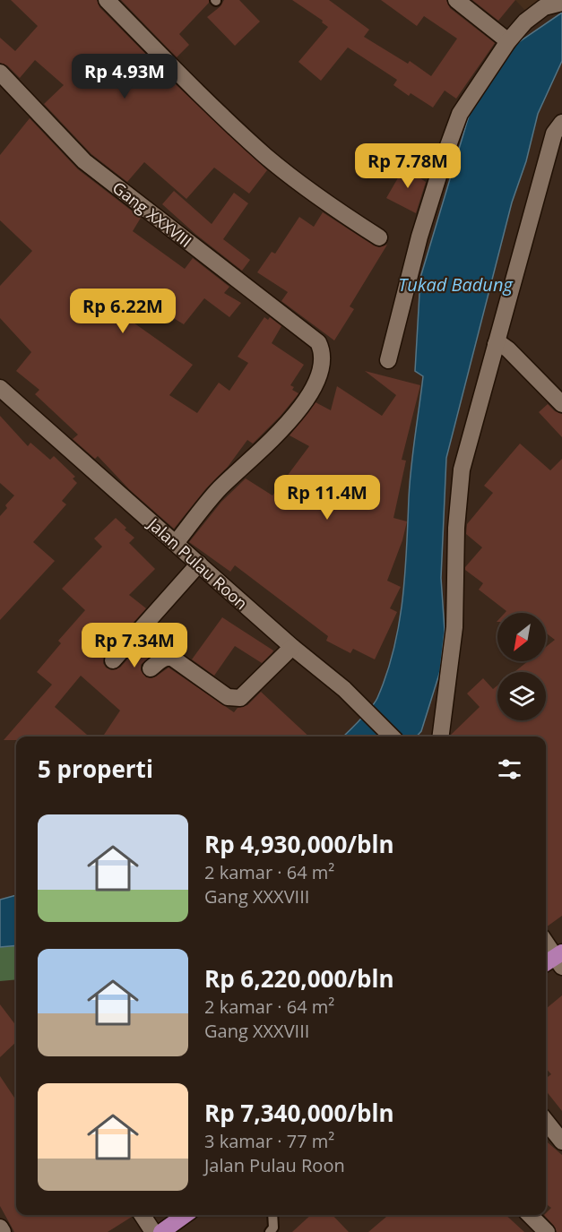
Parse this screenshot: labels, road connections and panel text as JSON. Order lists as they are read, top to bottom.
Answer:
{
  "streets": {
    "street": ["Gang XXXVIII", "Jalan Pulau Roon"]
  },
  "crossings": [
    ["Gang XXXVIII", "Jalan Pulau Roon"]
  ],
  "water": ["Tukad Badung"],
  "north": "bottom left",
  "page": {
    "price": [
      "Rp 4.93M",
      "Rp 7.78M",
      "Rp 6.22M",
      "Rp 11.4M",
      "Rp 7.34M"
    ],
    "heading": "5 properti",
    "list": [
      {
        "name": "Rp 4,930,000/bln",
        "note": "2 kamar · 64 m² · Gang XXXVIII"
      },
      {
        "name": "Rp 6,220,000/bln",
        "note": "2 kamar · 64 m² · Gang XXXVIII"
      },
      {
        "name": "Rp 7,340,000/bln",
        "note": "3 kamar · 77 m² · Jalan Pulau Roon"
      }
    ]
  }
}
